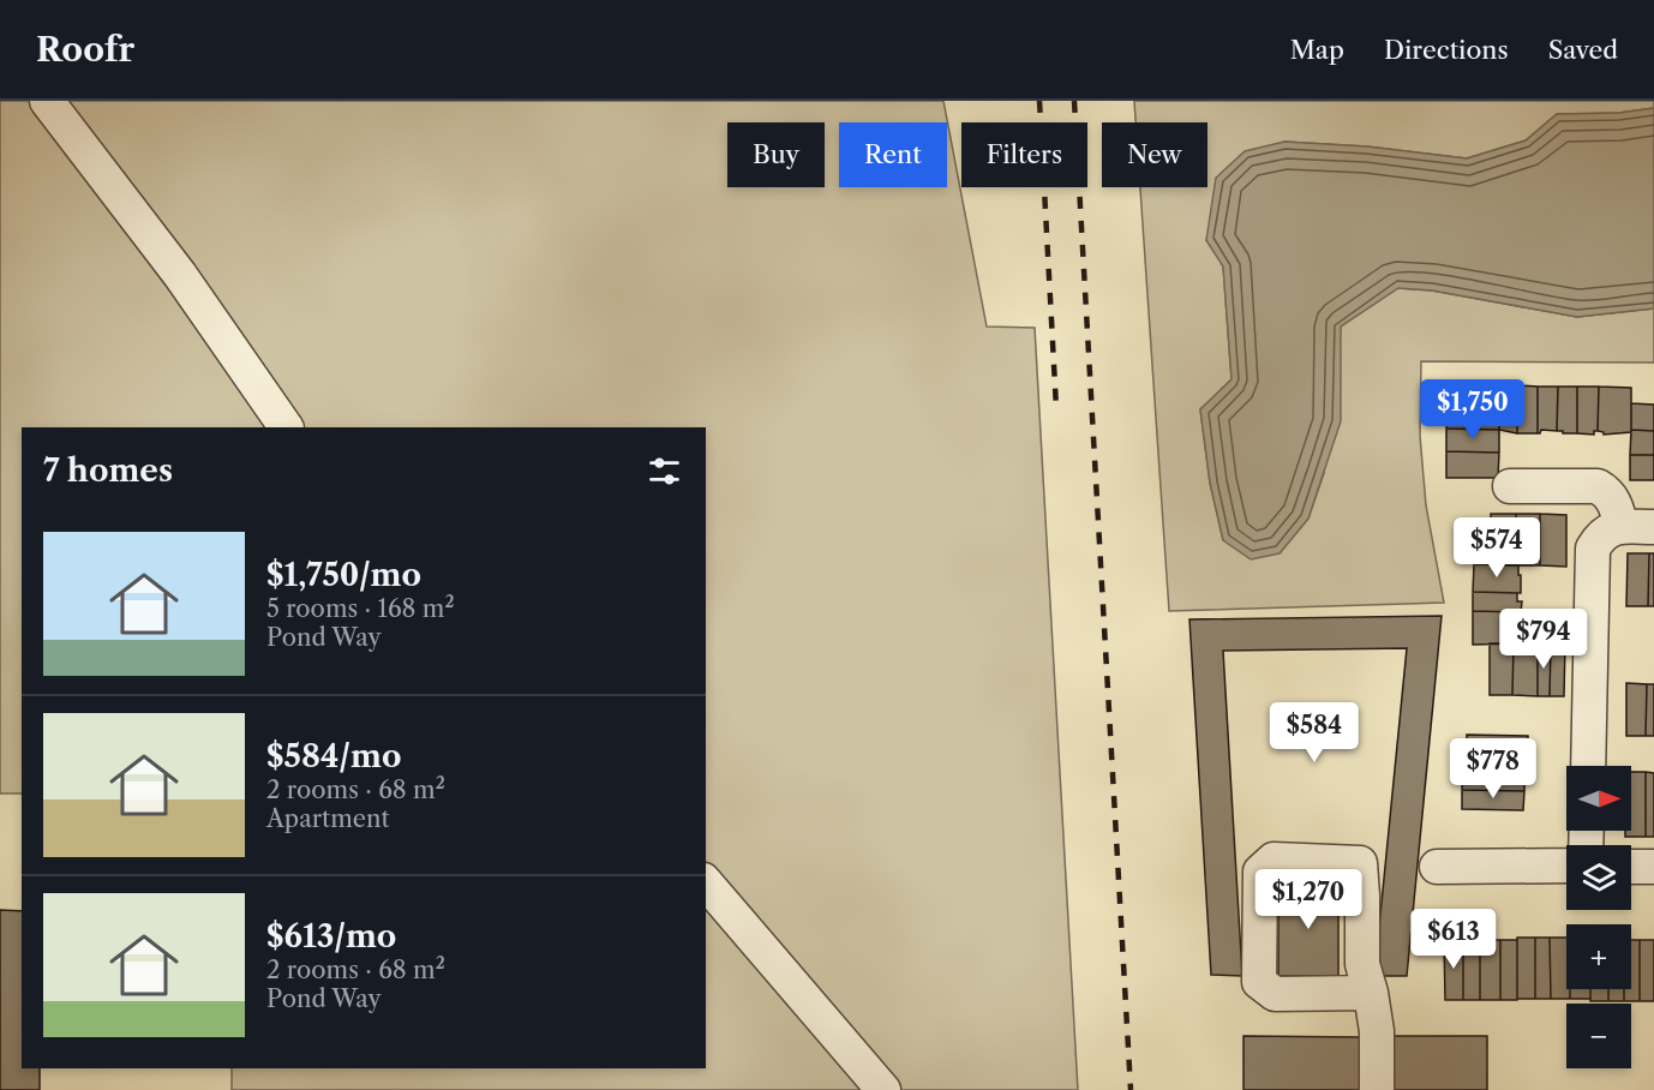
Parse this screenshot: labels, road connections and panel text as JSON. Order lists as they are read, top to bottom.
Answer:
{
  "north": "right",
  "page": {
    "header": "Roofr",
    "nav": ["Map", "Directions", "Saved"],
    "chip": [
      "Buy",
      "Rent",
      "Filters",
      "New"
    ],
    "price": [
      "$1,750",
      "$574",
      "$794",
      "$584",
      "$778",
      "$1,270",
      "$613"
    ],
    "heading": "7 homes",
    "list": [
      {
        "name": "$1,750/mo",
        "note": "5 rooms · 168 m² · Pond Way"
      },
      {
        "name": "$584/mo",
        "note": "2 rooms · 68 m² · Apartment"
      },
      {
        "name": "$613/mo",
        "note": "2 rooms · 68 m² · Pond Way"
      }
    ],
    "map_buttons": ["+", "−"]
  }
}
